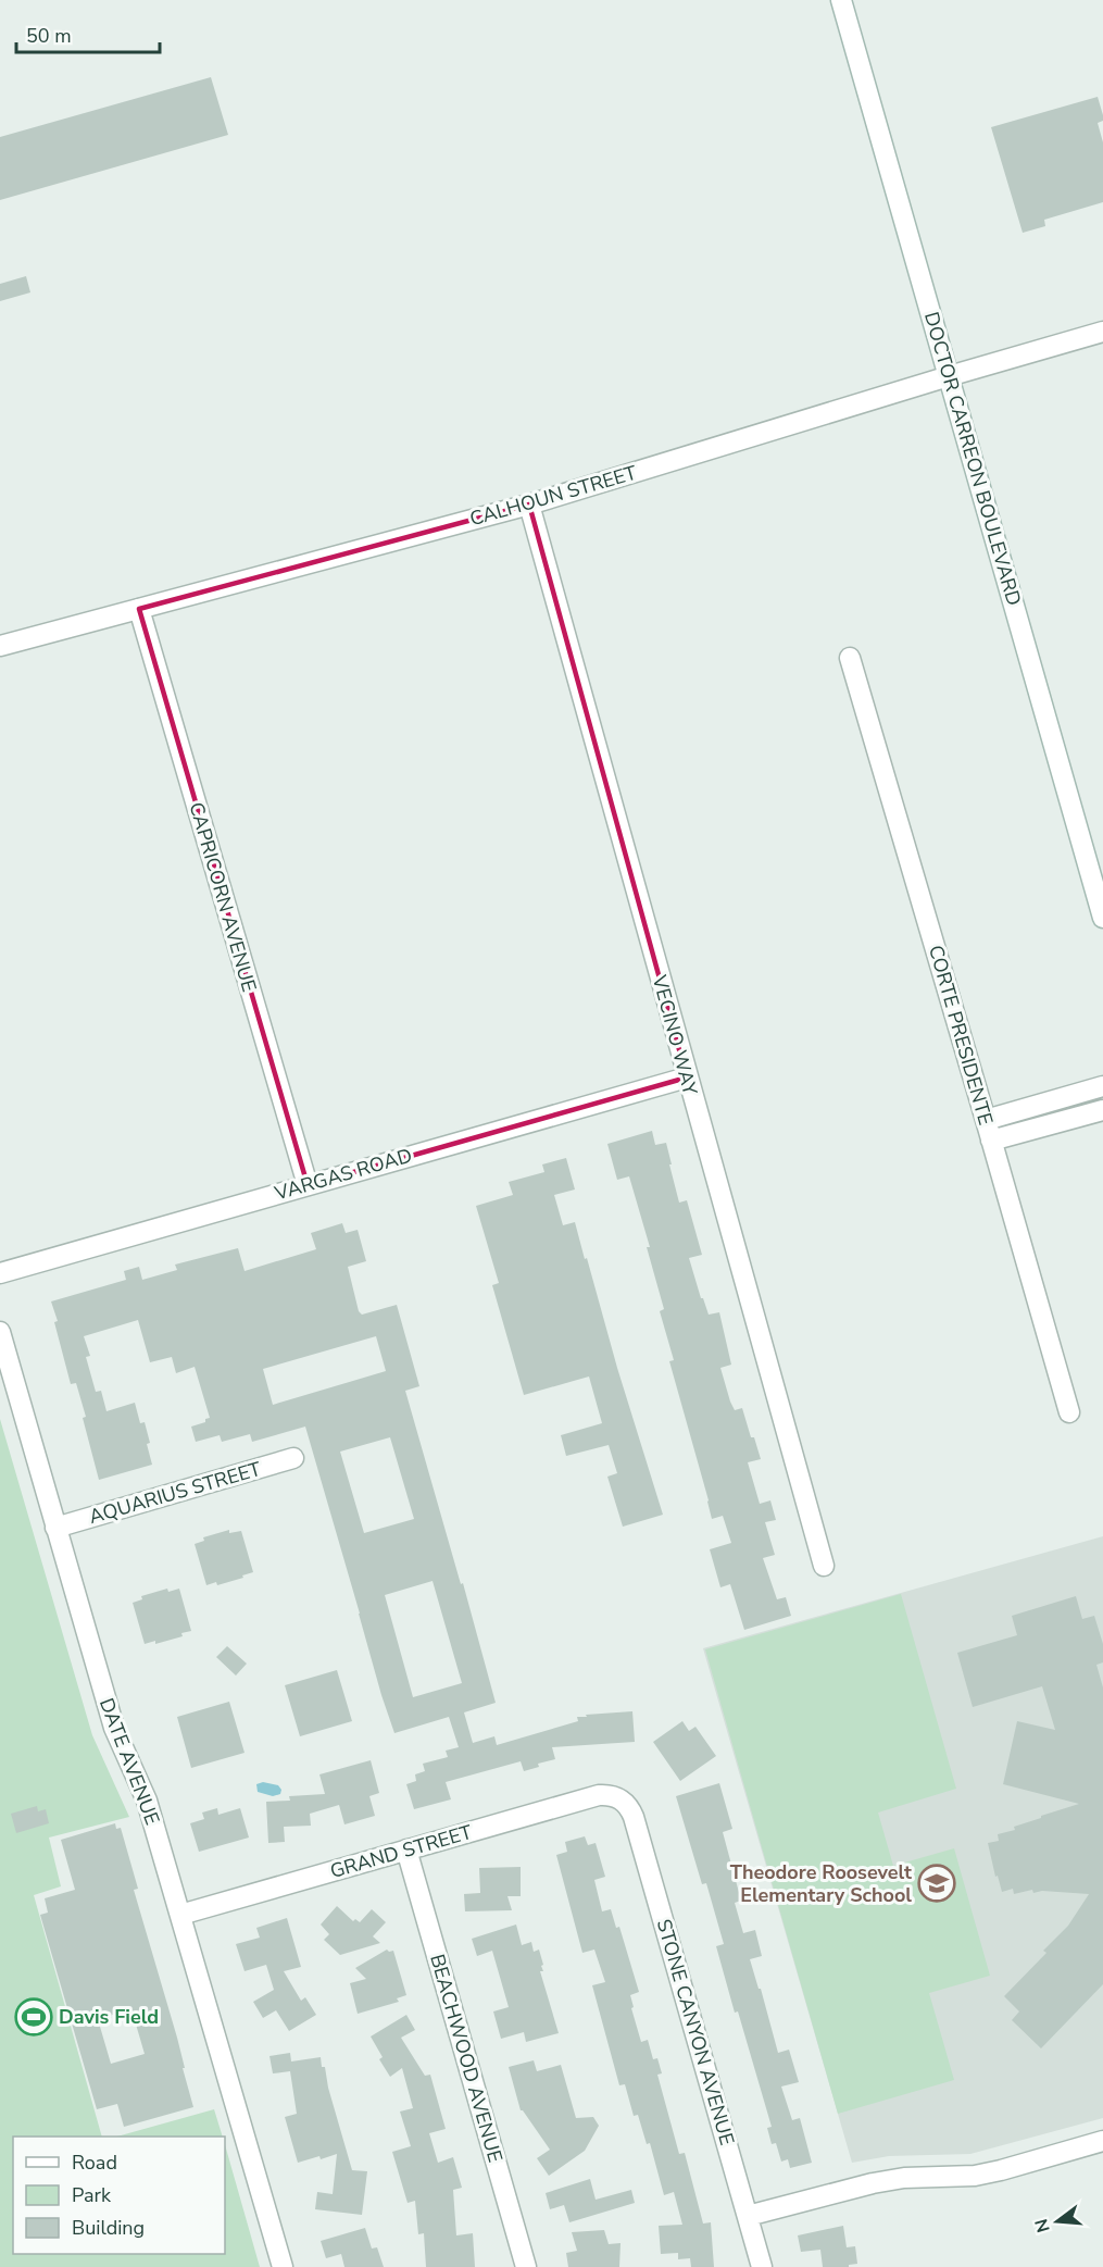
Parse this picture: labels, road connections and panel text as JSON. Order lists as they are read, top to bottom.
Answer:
{
  "streets": {
    "street": [
      "DOCTOR CARREON BOULEVARD",
      "CALHOUN STREET",
      "CAPRICORN AVENUE",
      "VECINO WAY",
      "CORTE PRESIDENTE",
      "VARGAS ROAD",
      "AQUARIUS STREET",
      "DATE AVENUE",
      "GRAND STREET",
      "STONE CANYON AVENUE",
      "BEACHWOOD AVENUE"
    ]
  },
  "crossings": [
    ["DOCTOR CARREON BOULEVARD", "CALHOUN STREET"],
    ["CALHOUN STREET", "CAPRICORN AVENUE"],
    ["CALHOUN STREET", "VECINO WAY"],
    ["CAPRICORN AVENUE", "VARGAS ROAD"],
    ["VECINO WAY", "VARGAS ROAD"],
    ["AQUARIUS STREET", "DATE AVENUE"],
    ["DATE AVENUE", "GRAND STREET"],
    ["GRAND STREET", "STONE CANYON AVENUE"],
    ["GRAND STREET", "BEACHWOOD AVENUE"]
  ],
  "places": {
    "school or university": ["Theodore Roosevelt Elementary School"],
    "sports": ["Davis Field"]
  },
  "legend": ["Road", "Park", "Building"],
  "scale_bar": "50 m",
  "north": "left"
}
